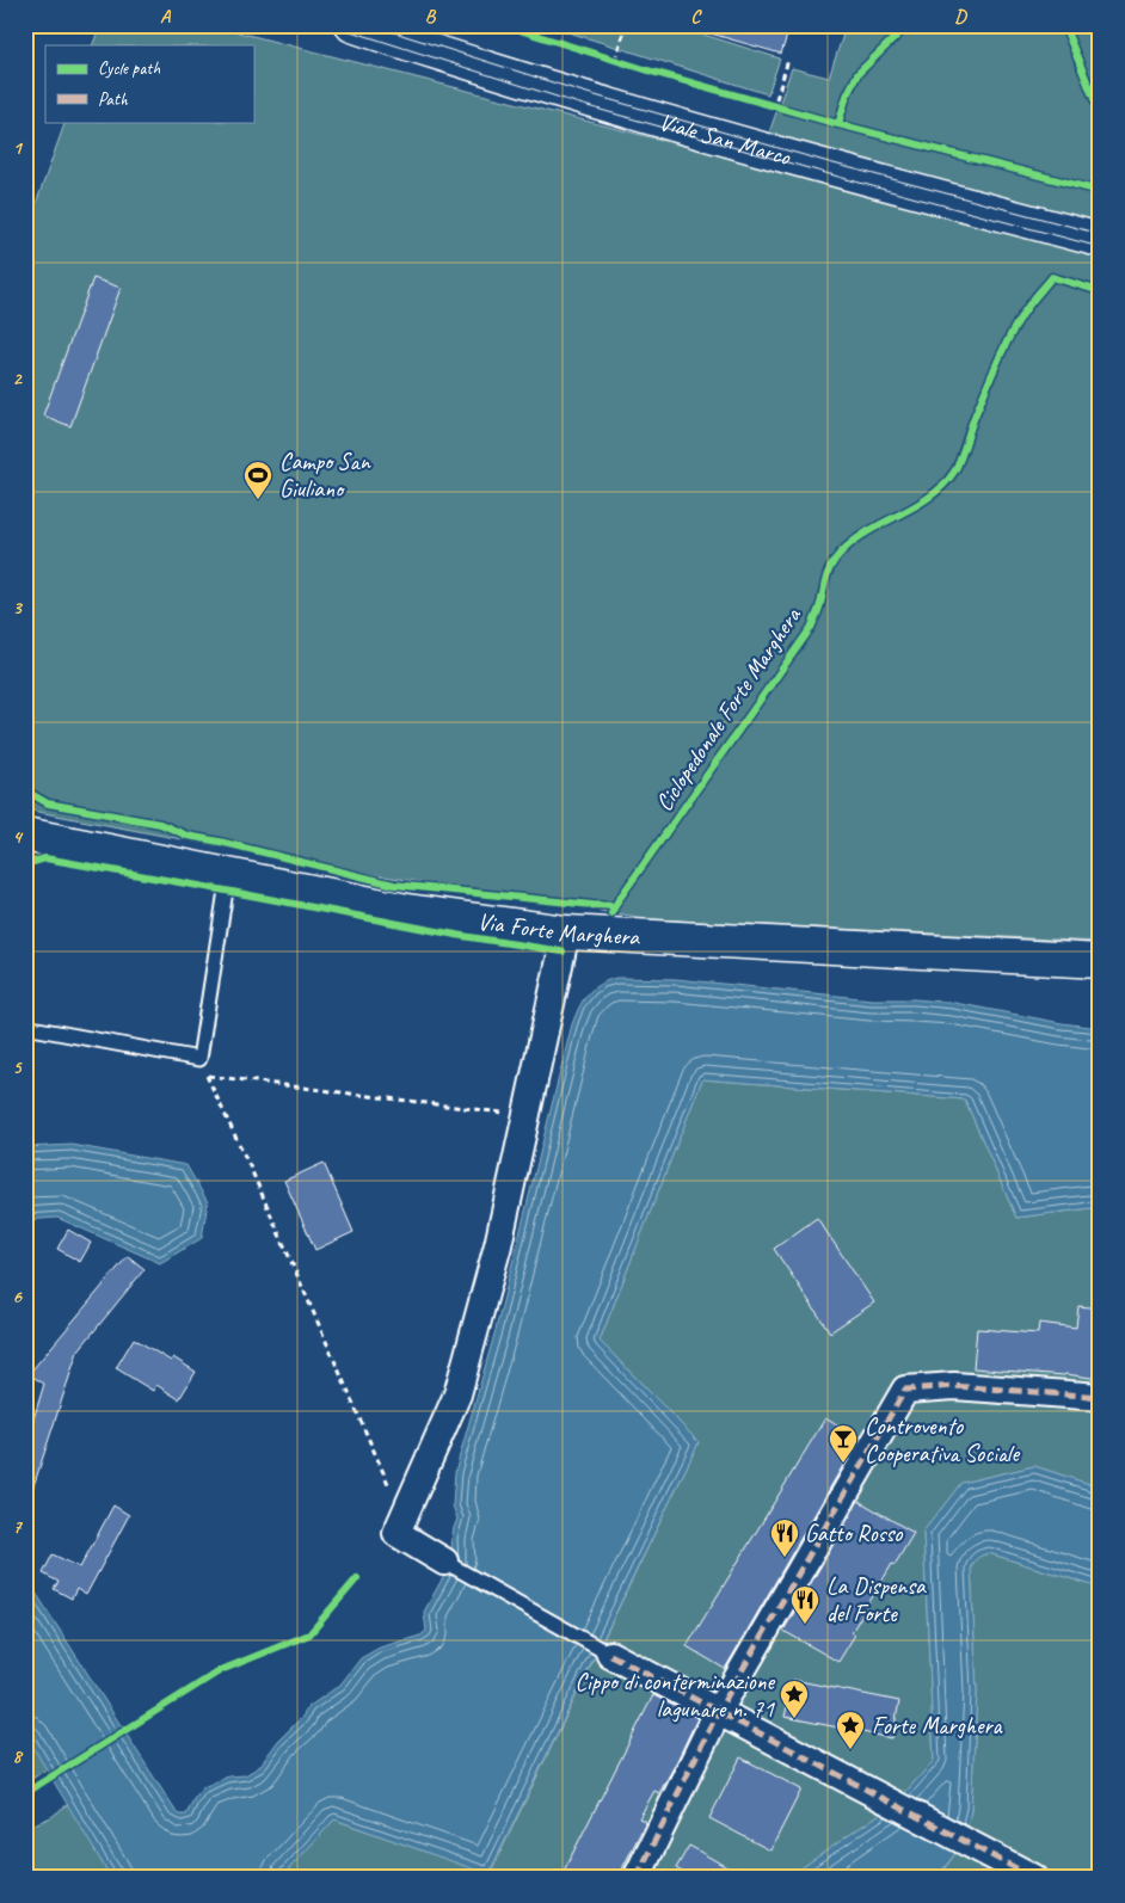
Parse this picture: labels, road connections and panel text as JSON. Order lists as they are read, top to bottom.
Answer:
{
  "streets": {
    "street": ["Viale San Marco", "Via Forte Marghera"],
    "cycle path": ["Ciclopedonale Forte Marghera"]
  },
  "places": {
    "sports": ["Campo San Giuliano"],
    "bar": ["Controvento Cooperativa Sociale"],
    "restaurant": ["Gatto Rosso", "La Dispensa del Forte"],
    "place": ["Cippo di conterminazione lagunare n. 71", "Forte Marghera"]
  },
  "legend": ["Cycle path", "Path"],
  "grid": {
    "columns": [
      "A",
      "B",
      "C",
      "D"
    ],
    "rows": [
      "1",
      "2",
      "3",
      "4",
      "5",
      "6",
      "7",
      "8"
    ]
  }
}
